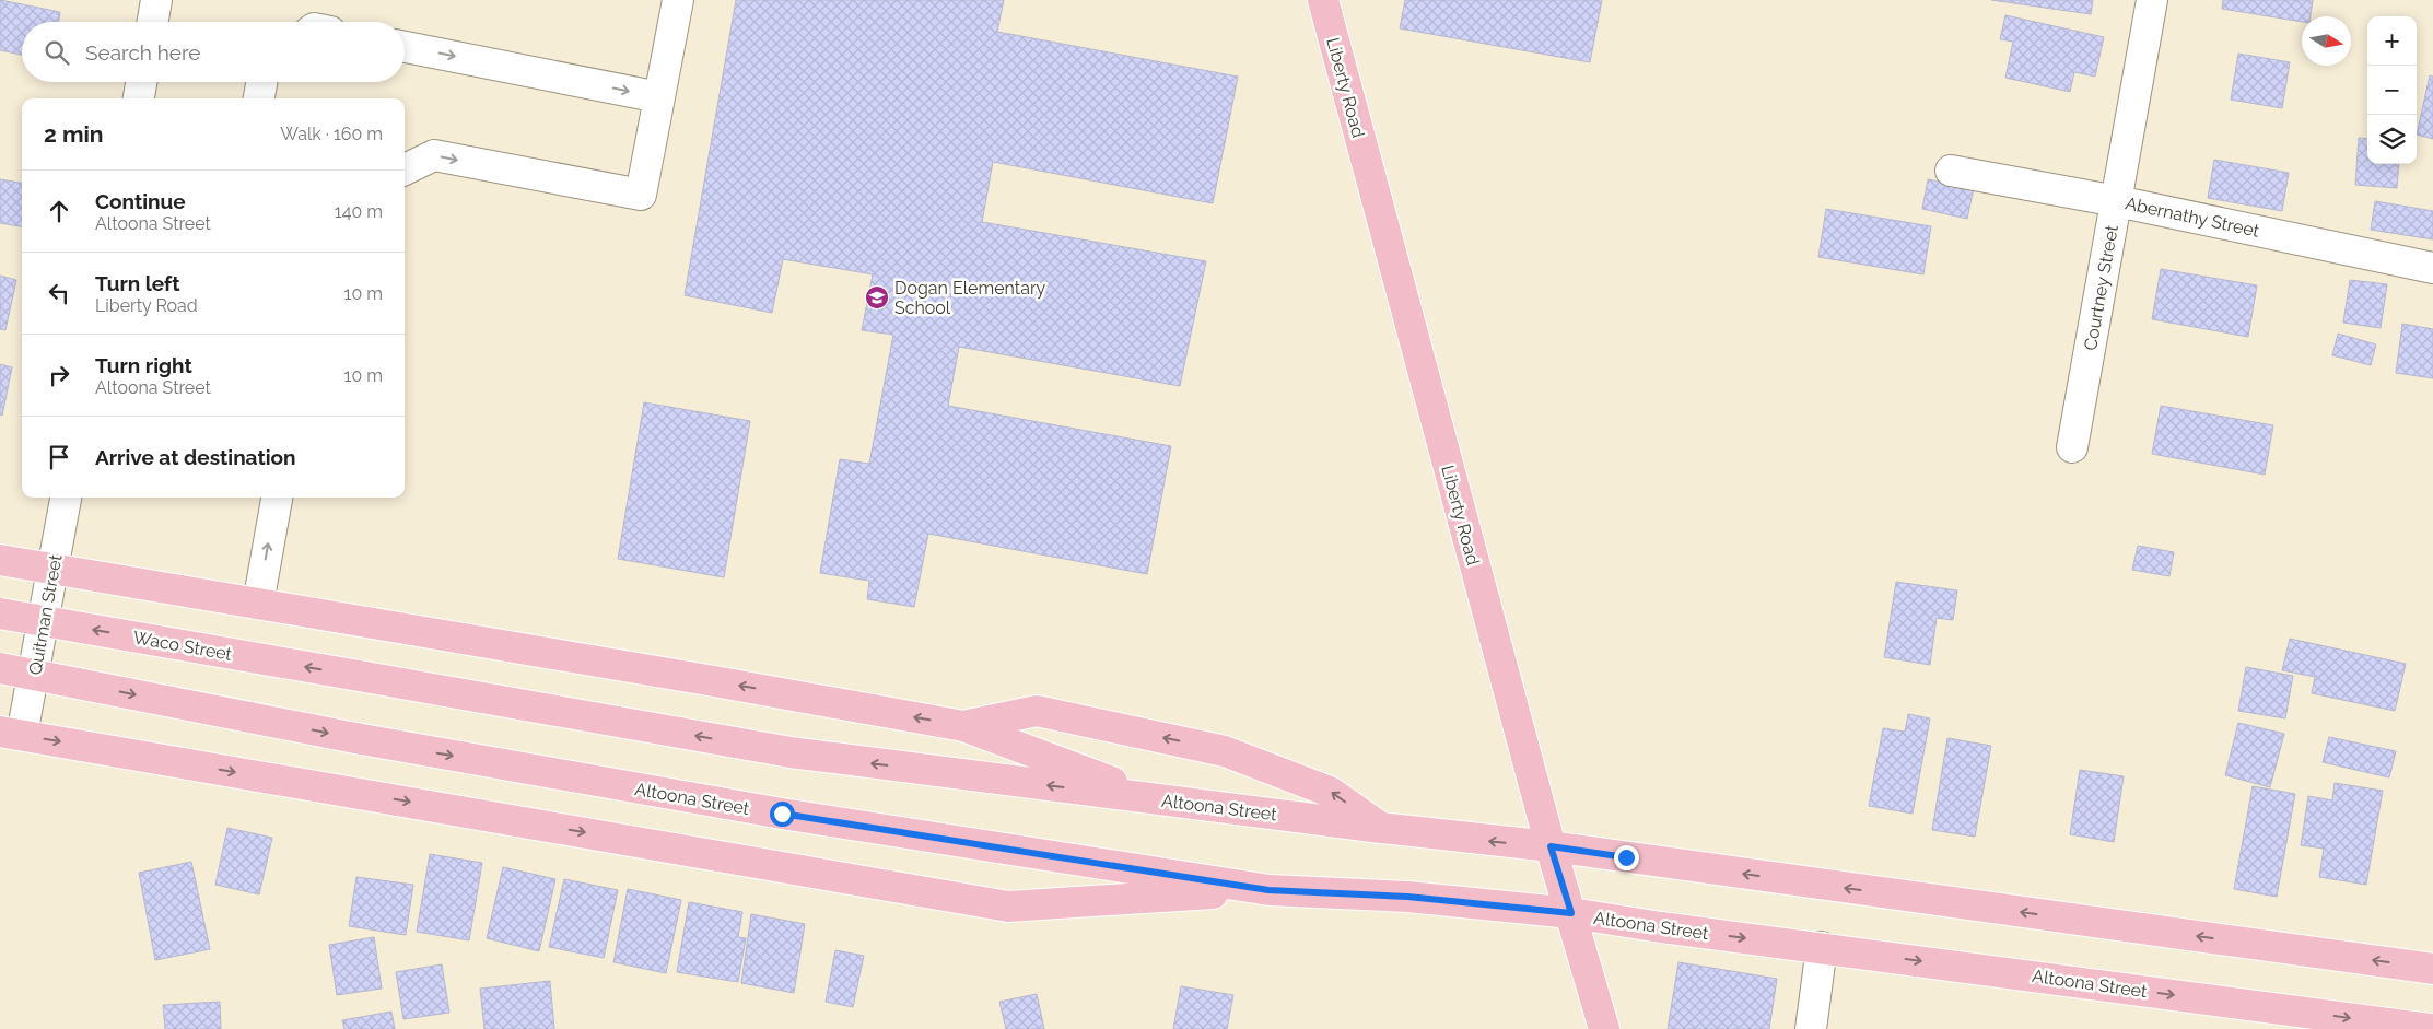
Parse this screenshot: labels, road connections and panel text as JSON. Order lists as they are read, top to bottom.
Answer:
{
  "streets": {
    "main road": ["Liberty Road", "Waco Street", "Altoona Street"],
    "street": ["Abernathy Street", "Courtney Street", "Quitman Street"]
  },
  "crossings": [
    ["Liberty Road", "Altoona Street"],
    ["Abernathy Street", "Courtney Street"],
    ["Waco Street", "Altoona Street"]
  ],
  "places": {
    "school or university": ["Dogan Elementary School"]
  },
  "north": "right",
  "page": {
    "map_buttons": ["+", "−"],
    "search": "Search here",
    "heading": ["2 min", "Walk · 160 m"],
    "list": [
      ["Continue", "Altoona Street", "140 m"],
      ["Turn left", "Liberty Road", "10 m"],
      ["Turn right", "Altoona Street", "10 m"],
      "Arrive at destination"
    ]
  }
}
